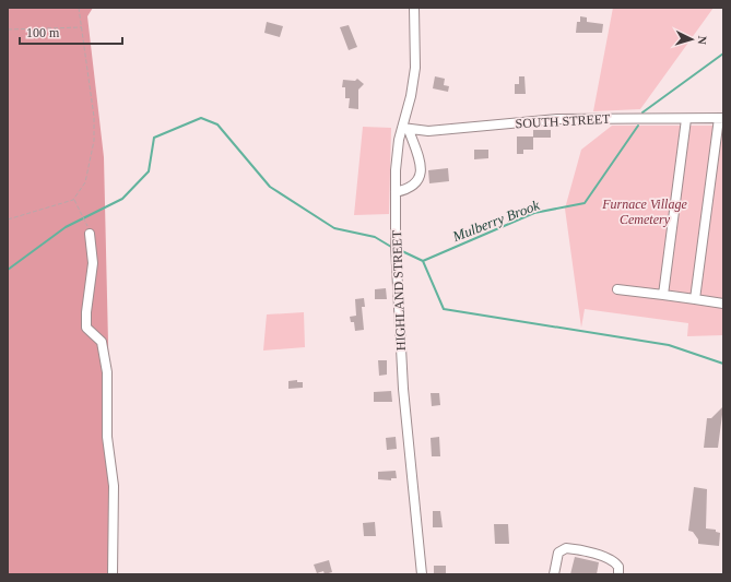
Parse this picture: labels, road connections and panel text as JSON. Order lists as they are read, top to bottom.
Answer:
{
  "streets": {
    "street": ["SOUTH STREET", "HIGHLAND STREET"]
  },
  "crossings": [
    ["SOUTH STREET", "HIGHLAND STREET"]
  ],
  "water": ["Mulberry Brook"],
  "parks": ["Furnace Village Cemetery"],
  "scale_bar": "100 m",
  "north": "right"
}
